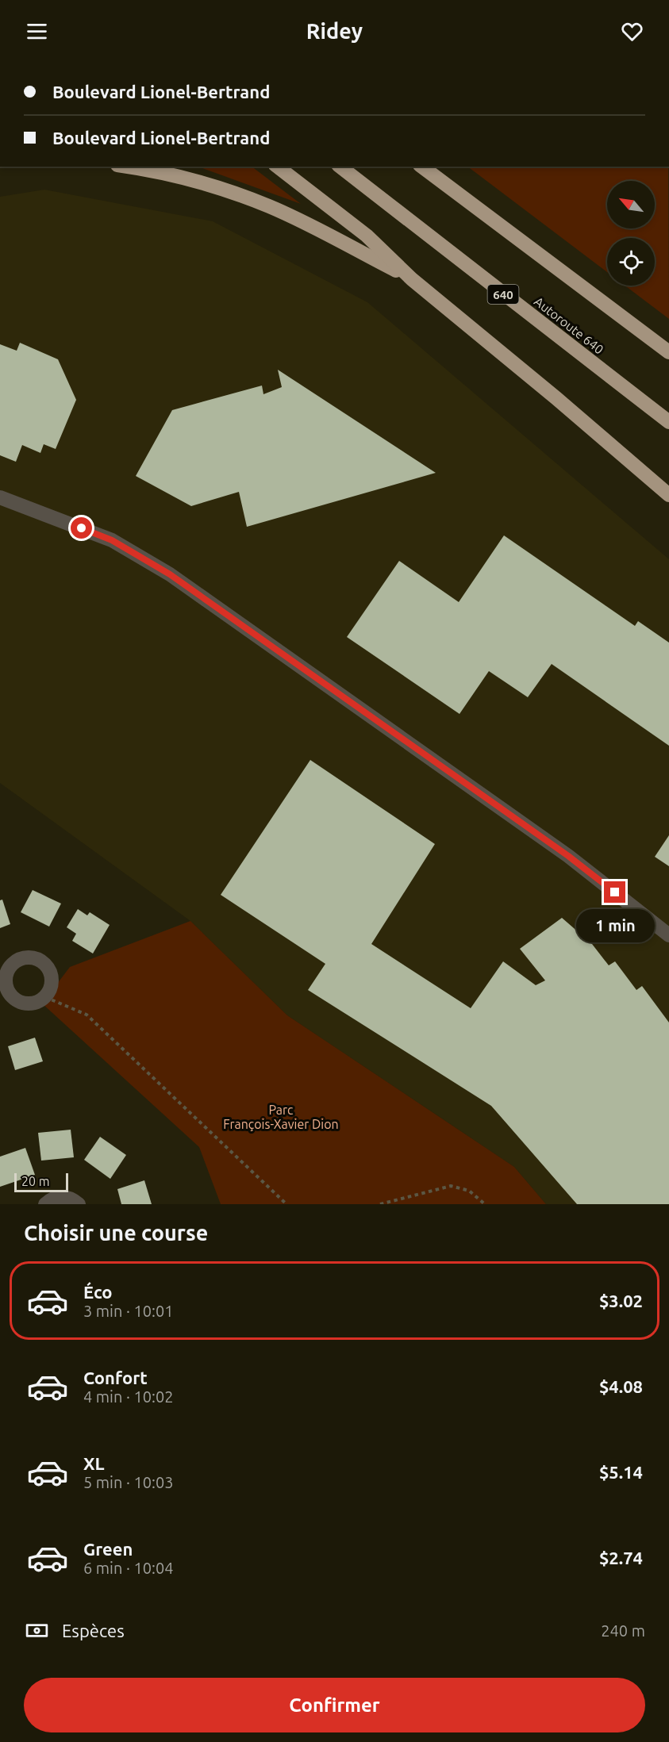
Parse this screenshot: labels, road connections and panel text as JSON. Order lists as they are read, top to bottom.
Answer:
{
  "streets": {
    "highway": ["640", "Autoroute 640"]
  },
  "parks": ["Parc François-Xavier Dion"],
  "scale_bar": "20 m",
  "north": "top left",
  "page": {
    "header": "Ridey",
    "banner": ["Boulevard Lionel-Bertrand", "Boulevard Lionel-Bertrand"],
    "bubble": "1 min",
    "scale": "20 m",
    "heading": "Choisir une course",
    "list": [
      {
        "name": "Éco",
        "note": "3 min · 10:01",
        "value": "$3.02"
      },
      {
        "name": "Confort",
        "note": "4 min · 10:02",
        "value": "$4.08"
      },
      {
        "name": "XL",
        "note": "5 min · 10:03",
        "value": "$5.14"
      },
      {
        "name": "Green",
        "note": "6 min · 10:04",
        "value": "$2.74"
      }
    ],
    "pay": ["Espèces", "240 m"],
    "buttons": "Confirmer"
  }
}
